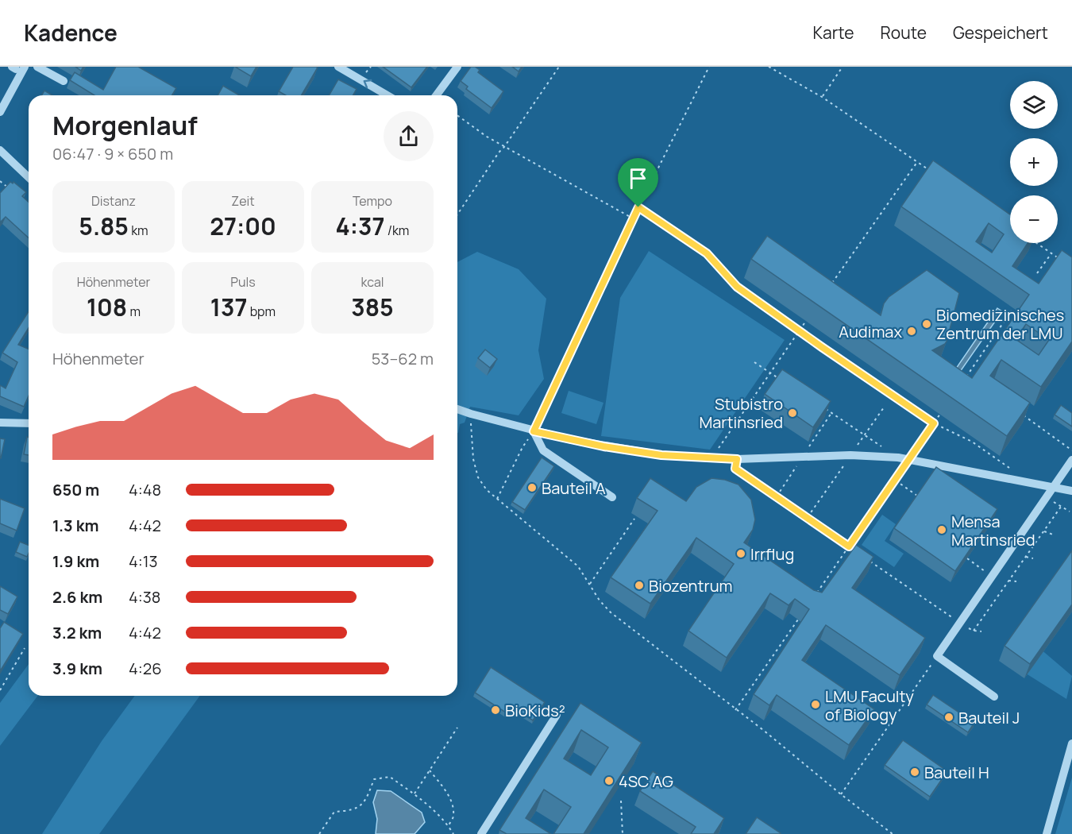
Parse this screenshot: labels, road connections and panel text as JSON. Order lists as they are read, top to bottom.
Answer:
{
  "places": [
    "Biomedizinisches Zentrum der LMU",
    "Audimax",
    "Stubistro Martinsried",
    "Bauteil A",
    "Mensa Martinsried",
    "Irrflug",
    "Biozentrum",
    "LMU Faculty of Biology",
    "BioKids²",
    "Bauteil J",
    "Bauteil H",
    "4SC AG"
  ],
  "page": {
    "header": "Kadence",
    "nav": ["Karte", "Route", "Gespeichert"],
    "map_buttons": ["+", "−"],
    "heading": ["Morgenlauf", "06:47 · 9 × 650 m"],
    "stats": [
      ["Distanz", "5.85 km"],
      ["Zeit", "27:00"],
      ["Tempo", "4:37 /km"],
      ["Höhenmeter", "108 m"],
      ["Puls", "137 bpm"],
      ["kcal", "385"]
    ],
    "chart": ["Höhenmeter", "53–62 m"],
    "list": [
      {
        "name": "650 m",
        "note": "4:48"
      },
      {
        "name": "1.3 km",
        "note": "4:42"
      },
      {
        "name": "1.9 km",
        "note": "4:13"
      },
      {
        "name": "2.6 km",
        "note": "4:38"
      },
      {
        "name": "3.2 km",
        "note": "4:42"
      },
      {
        "name": "3.9 km",
        "note": "4:26"
      }
    ]
  }
}
